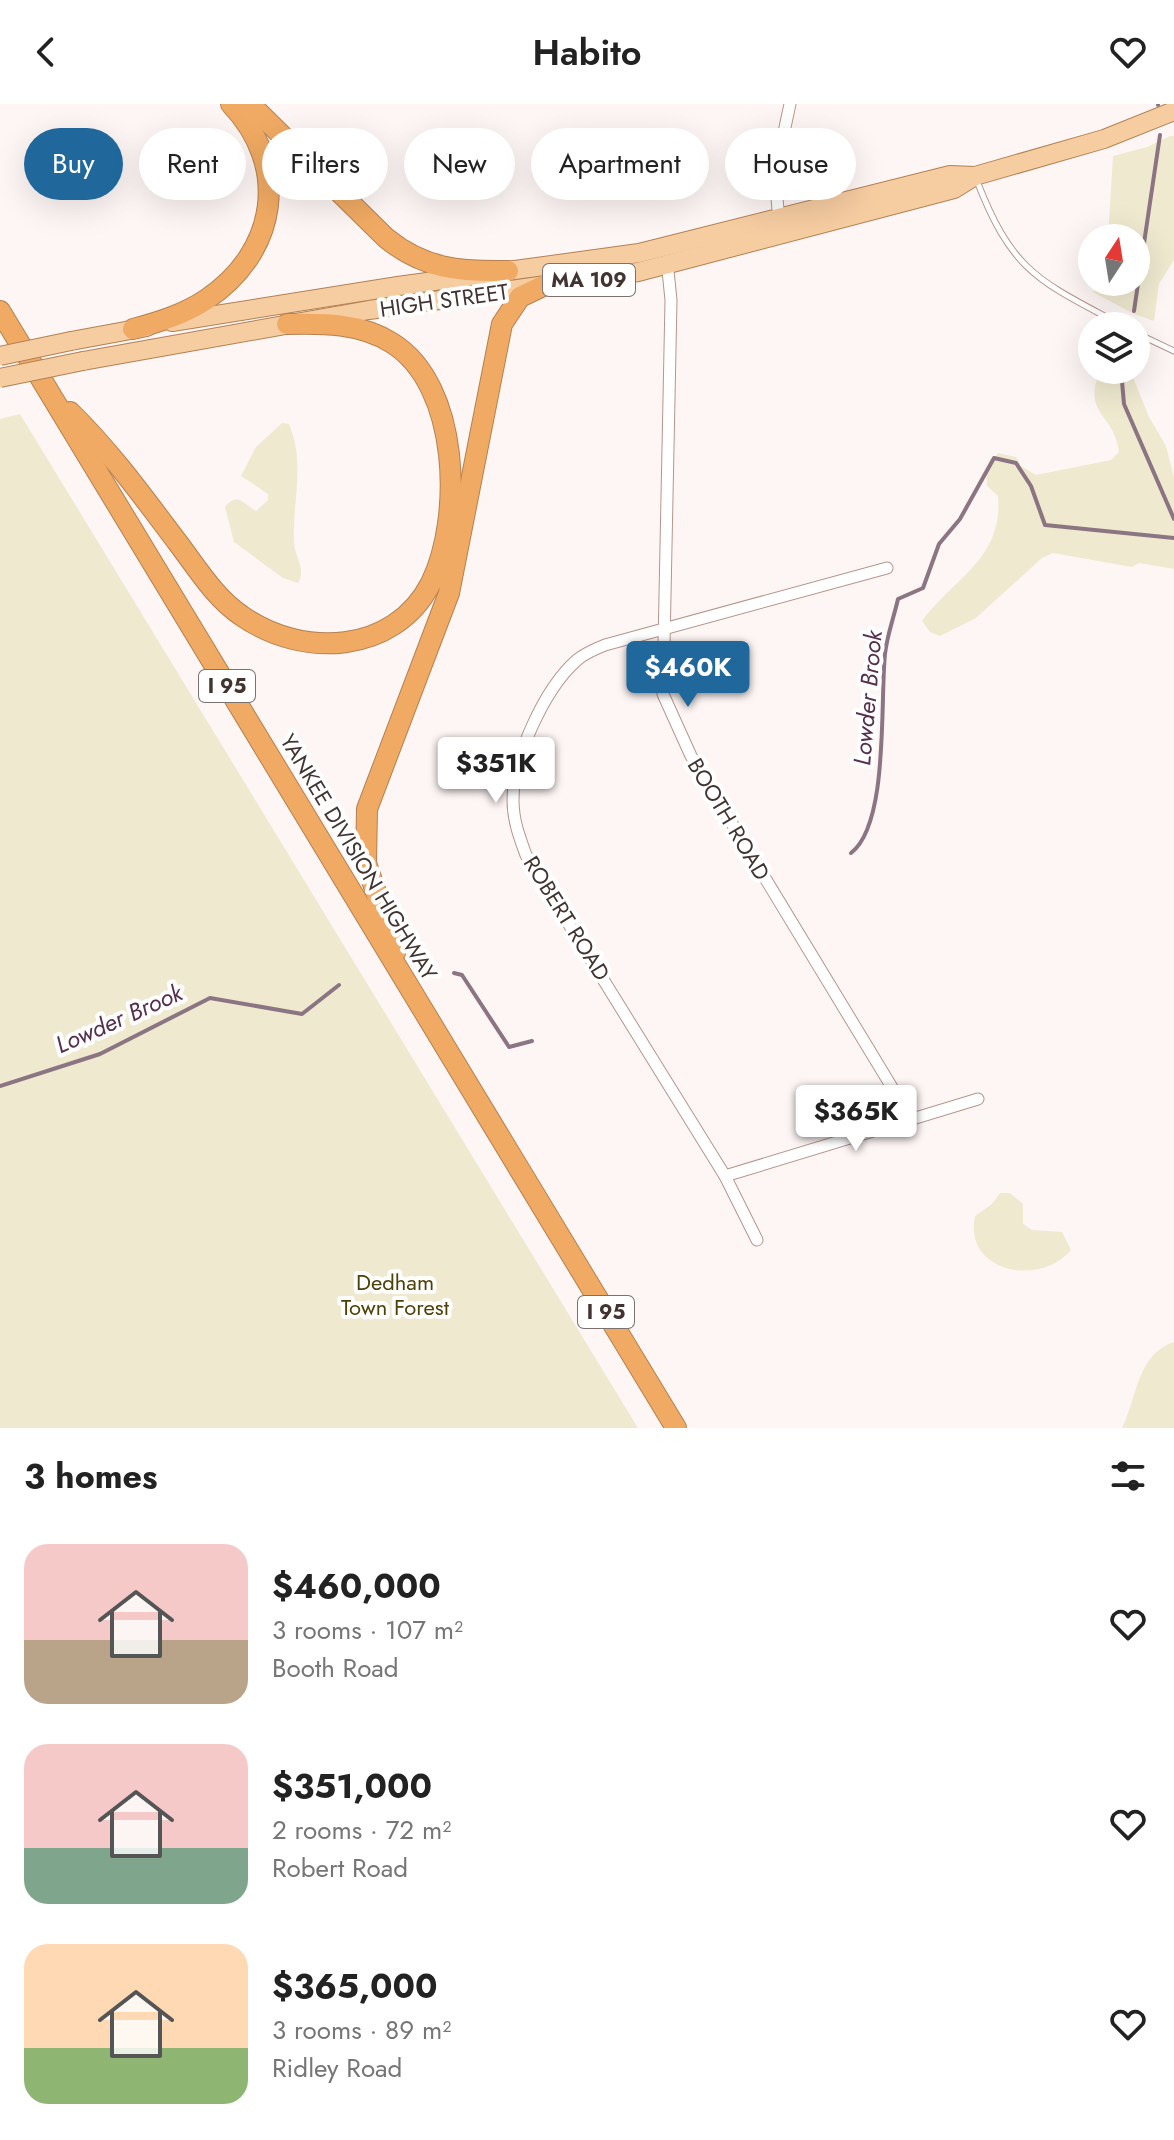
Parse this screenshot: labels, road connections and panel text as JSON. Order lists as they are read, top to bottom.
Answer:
{
  "streets": {
    "highway": ["I 95", "YANKEE DIVISION HIGHWAY"],
    "main road": ["MA 109", "HIGH STREET"],
    "street": ["BOOTH ROAD", "ROBERT ROAD"]
  },
  "crossings": [
    ["HIGH STREET", "BOOTH ROAD"],
    ["BOOTH ROAD", "ROBERT ROAD"]
  ],
  "water": ["Lowder Brook"],
  "parks": ["Dedham Town Forest"],
  "north": "top",
  "page": {
    "header": "Habito",
    "chip": [
      "Buy",
      "Rent",
      "Filters",
      "New",
      "Apartment",
      "House"
    ],
    "price": ["$460K", "$351K", "$365K"],
    "heading": "3 homes",
    "list": [
      {
        "name": "$460,000",
        "note": "3 rooms · 107 m² · Booth Road"
      },
      {
        "name": "$351,000",
        "note": "2 rooms · 72 m² · Robert Road"
      },
      {
        "name": "$365,000",
        "note": "3 rooms · 89 m² · Ridley Road"
      }
    ]
  }
}
